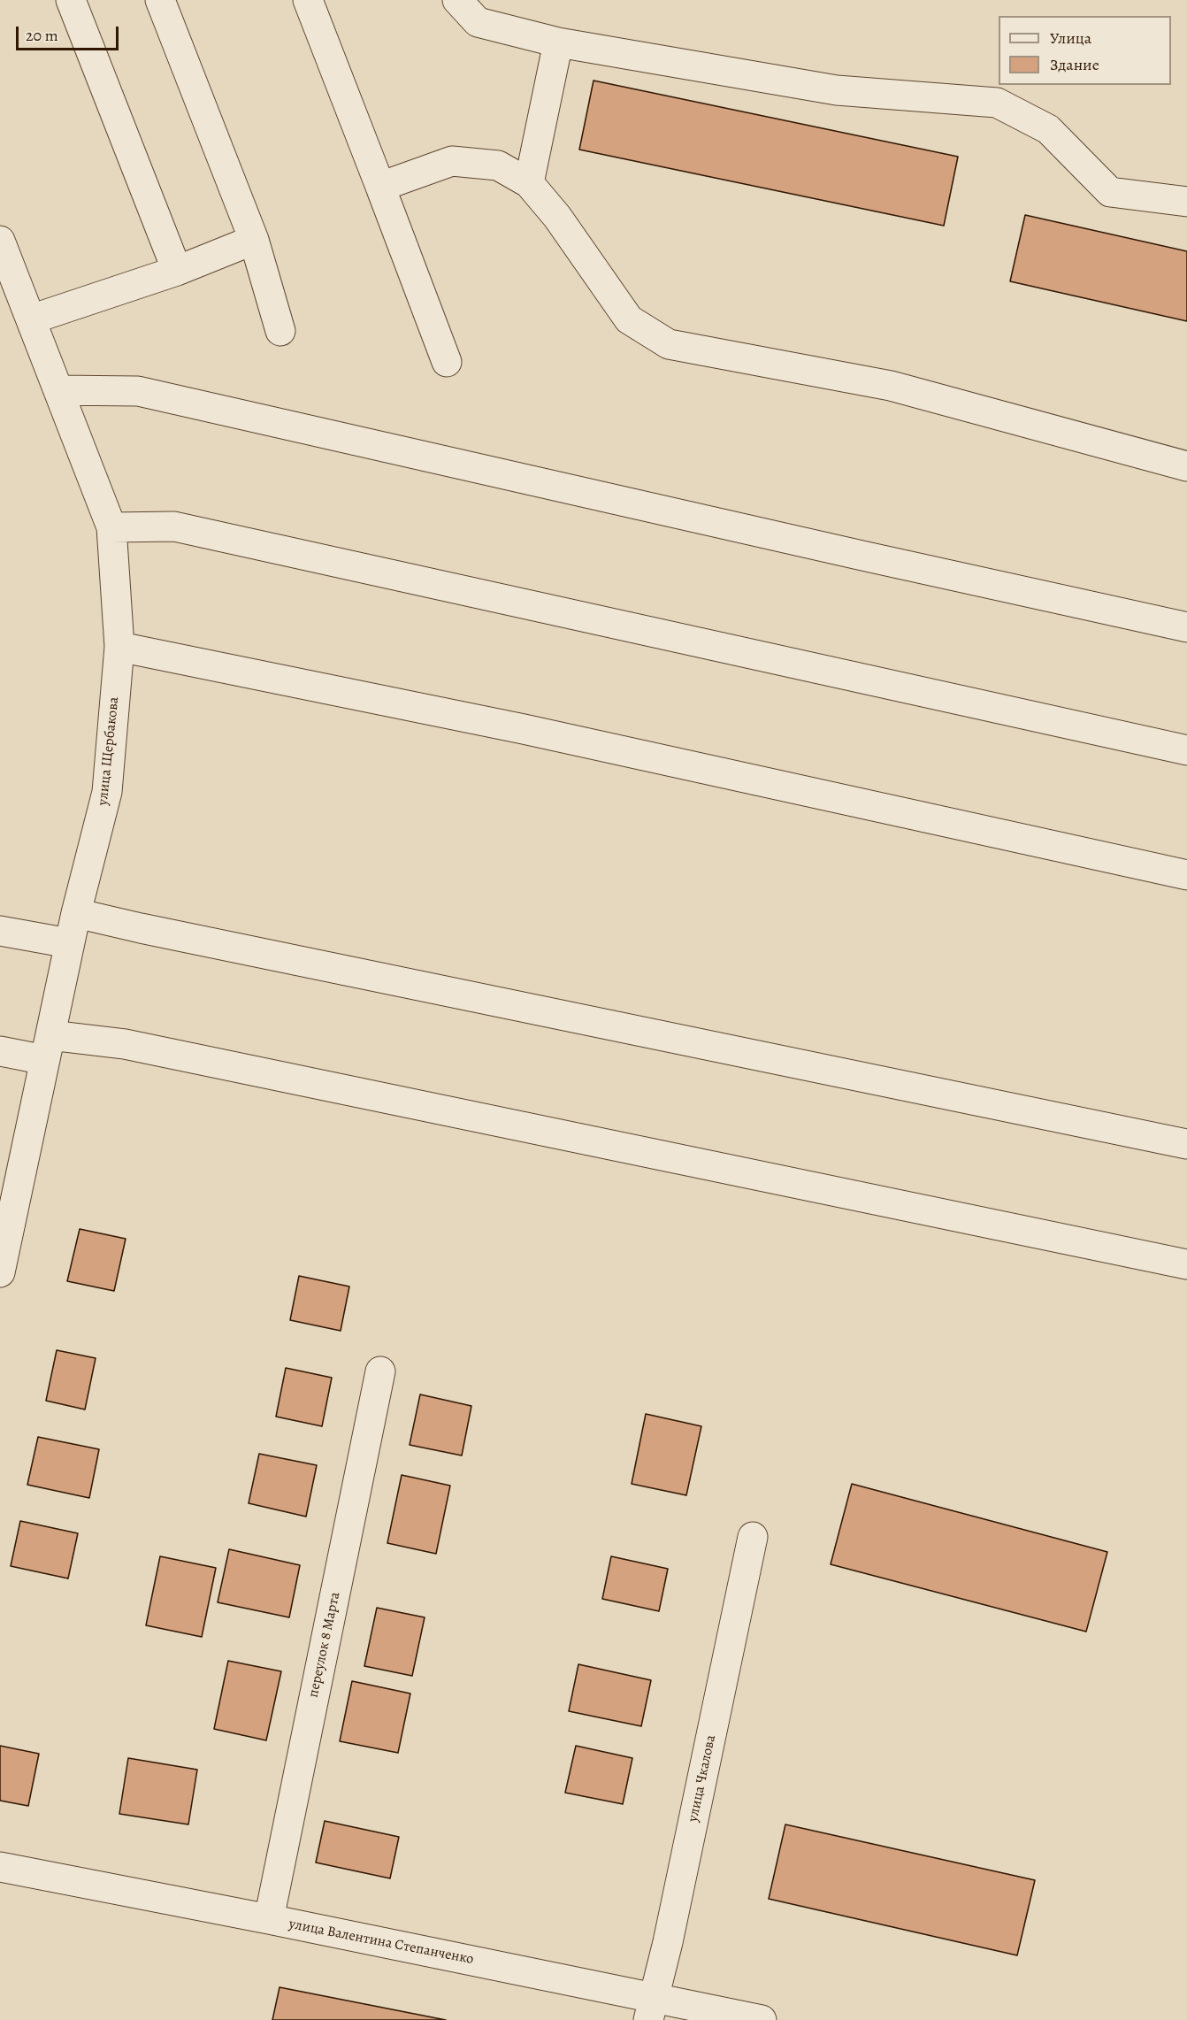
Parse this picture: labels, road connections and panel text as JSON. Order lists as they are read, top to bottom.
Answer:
{
  "streets": {
    "street": [
      "улица Щербакова",
      "переулок 8 Марта",
      "улица Чкалова",
      "улица Валентина Степанченко"
    ]
  },
  "crossings": [
    ["переулок 8 Марта", "улица Валентина Степанченко"],
    ["улица Чкалова", "улица Валентина Степанченко"]
  ],
  "legend": ["Улица", "Здание"],
  "scale_bar": "20 m"
}
